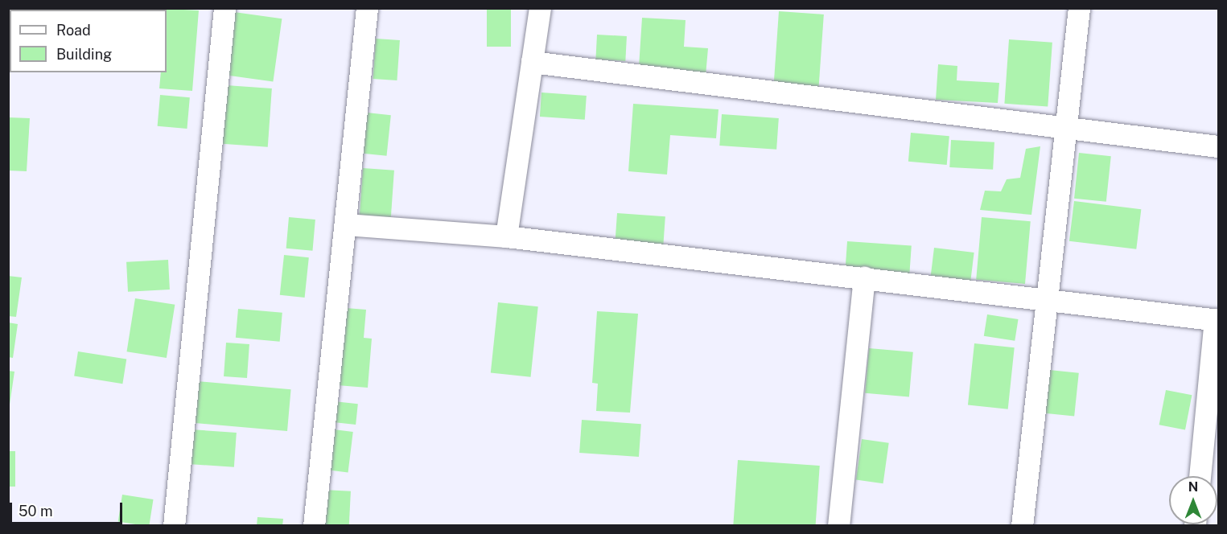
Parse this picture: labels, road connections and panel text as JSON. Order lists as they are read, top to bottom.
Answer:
{
  "legend": ["Road", "Building"],
  "scale_bar": "50 m",
  "north": "top"
}
